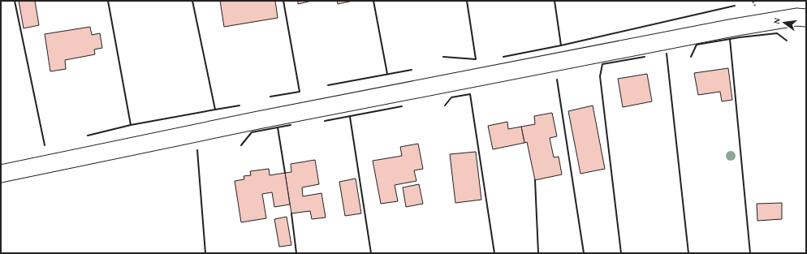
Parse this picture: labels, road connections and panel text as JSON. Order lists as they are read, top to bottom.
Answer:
{
  "north": "left"
}
